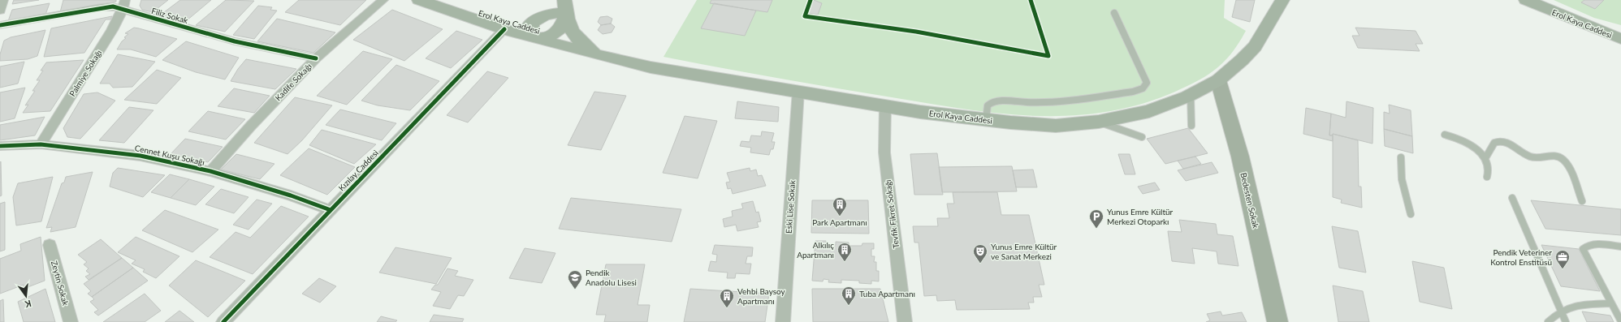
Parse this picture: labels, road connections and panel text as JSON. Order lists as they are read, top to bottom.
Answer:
{
  "streets": {
    "main road": ["Erol Kaya Caddesi"],
    "street": [
      "Filiz Sokak",
      "Palmiye Sokağı",
      "Kadife Sokağı",
      "Cennet Kuşu Sokağı",
      "Kızılay Caddesi",
      "Bedesten Sokak",
      "Eski Lise Sokak",
      "Tevfik Fikret Sokağı",
      "Zeytin Sokak"
    ]
  },
  "crossings": [
    ["Filiz Sokak", "Palmiye Sokağı"],
    ["Filiz Sokak", "Kadife Sokağı"],
    ["Erol Kaya Caddesi", "Kızılay Caddesi"],
    ["Erol Kaya Caddesi", "Bedesten Sokak"],
    ["Erol Kaya Caddesi", "Eski Lise Sokak"],
    ["Erol Kaya Caddesi", "Tevfik Fikret Sokağı"],
    ["Palmiye Sokağı", "Cennet Kuşu Sokağı"],
    ["Kadife Sokağı", "Cennet Kuşu Sokağı"],
    ["Cennet Kuşu Sokağı", "Kızılay Caddesi"]
  ],
  "places": {
    "building": [
      "Park Apartmanı",
      "Alkılıç Apartmanı",
      "Tuba Apartmanı",
      "Vehbi Baysoy Apartmanı"
    ],
    "parking": ["Yunus Emre Kültür Merkezi Otoparkı"],
    "theatre": ["Yunus Emre Kültür ve Sanat Merkezi"],
    "office": ["Pendik Veteriner Kontrol Enstitüsü"],
    "school or university": ["Pendik Anadolu Lisesi"]
  },
  "north": "bottom"
}
